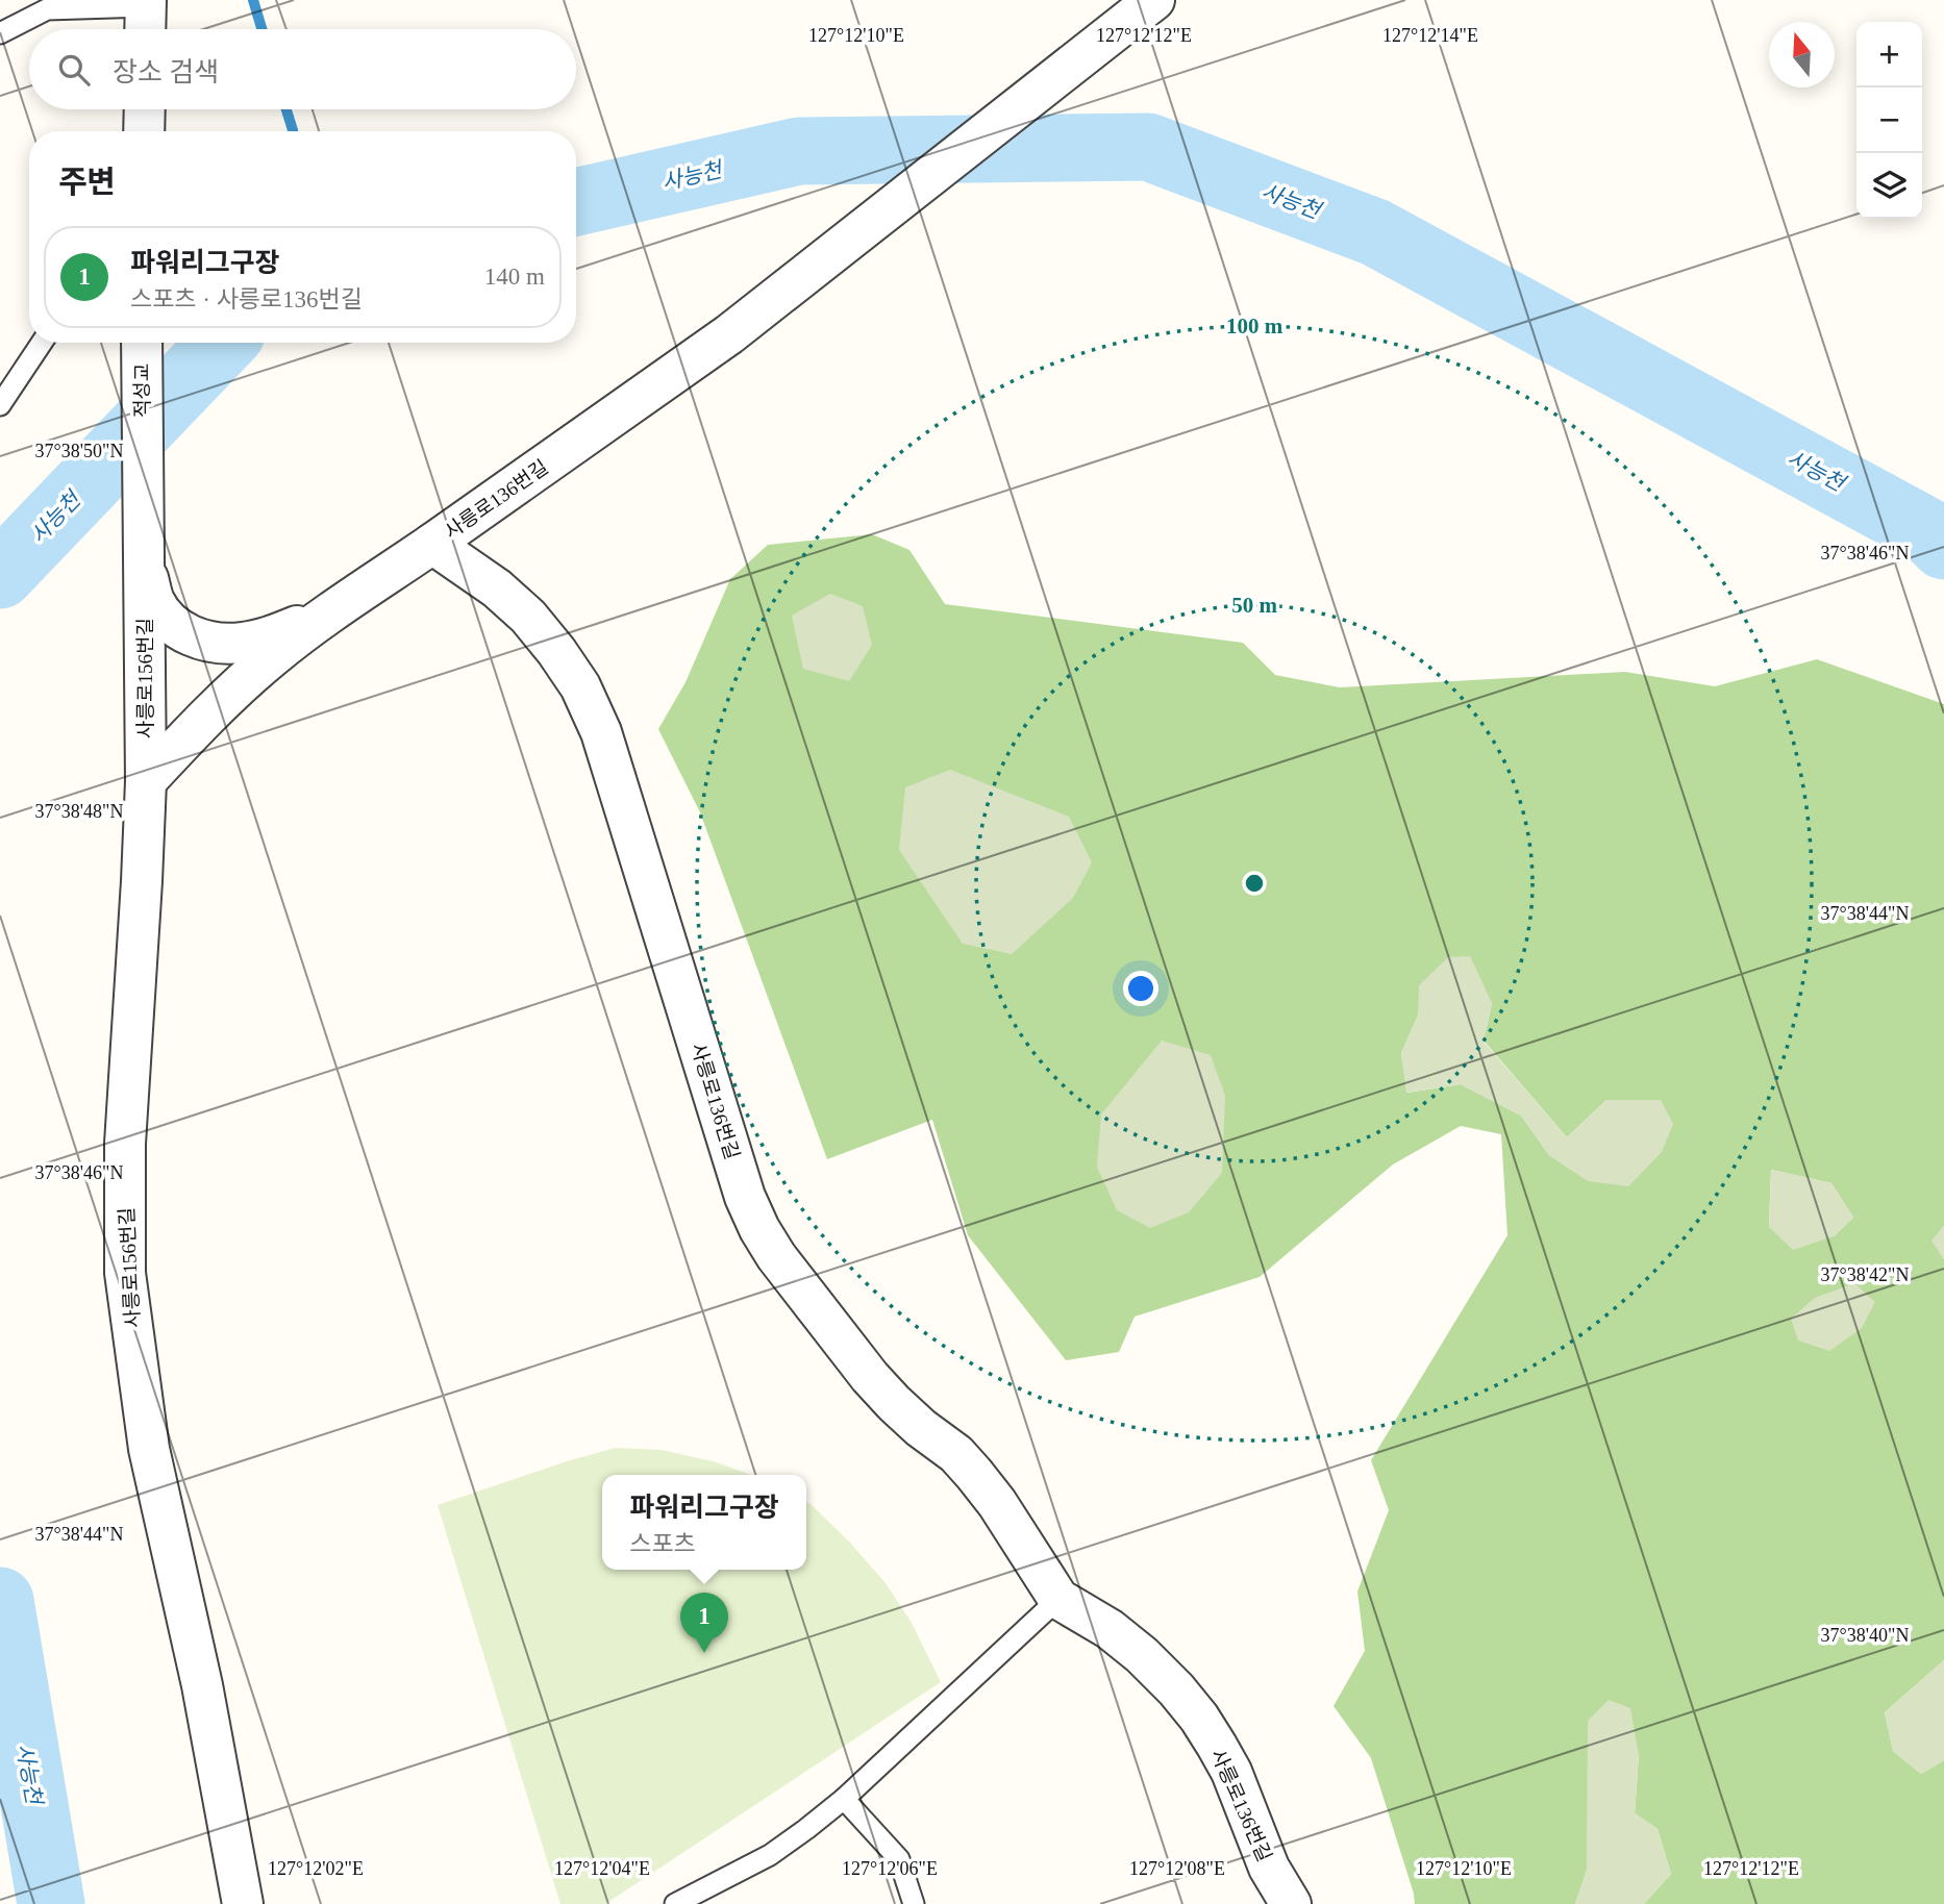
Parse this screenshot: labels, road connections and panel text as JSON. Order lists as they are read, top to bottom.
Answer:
{
  "streets": {
    "street": ["적성교", "사릉로136번길", "사릉로156번길"]
  },
  "crossings": [
    ["적성교", "사릉로156번길"]
  ],
  "water": ["사능천"],
  "north": "top",
  "page": {
    "map_buttons": ["+", "−"],
    "search": "장소 검색",
    "heading": "주변",
    "list": [
      {
        "mark": "1",
        "name": "파워리그구장",
        "note": "스포츠 · 사릉로136번길",
        "value": "140 m"
      }
    ],
    "popup": ["파워리그구장", "스포츠"],
    "pins": "1"
  },
  "coordinates": [
    "127°12'10\"E",
    "127°12'12\"E",
    "127°12'14\"E",
    "37°38'50\"N",
    "37°38'46\"N",
    "37°38'48\"N",
    "37°38'44\"N",
    "37°38'42\"N",
    "37°38'40\"N",
    "127°12'02\"E",
    "127°12'04\"E",
    "127°12'06\"E",
    "127°12'08\"E"
  ],
  "rings": ["100 m", "50 m"]
}
